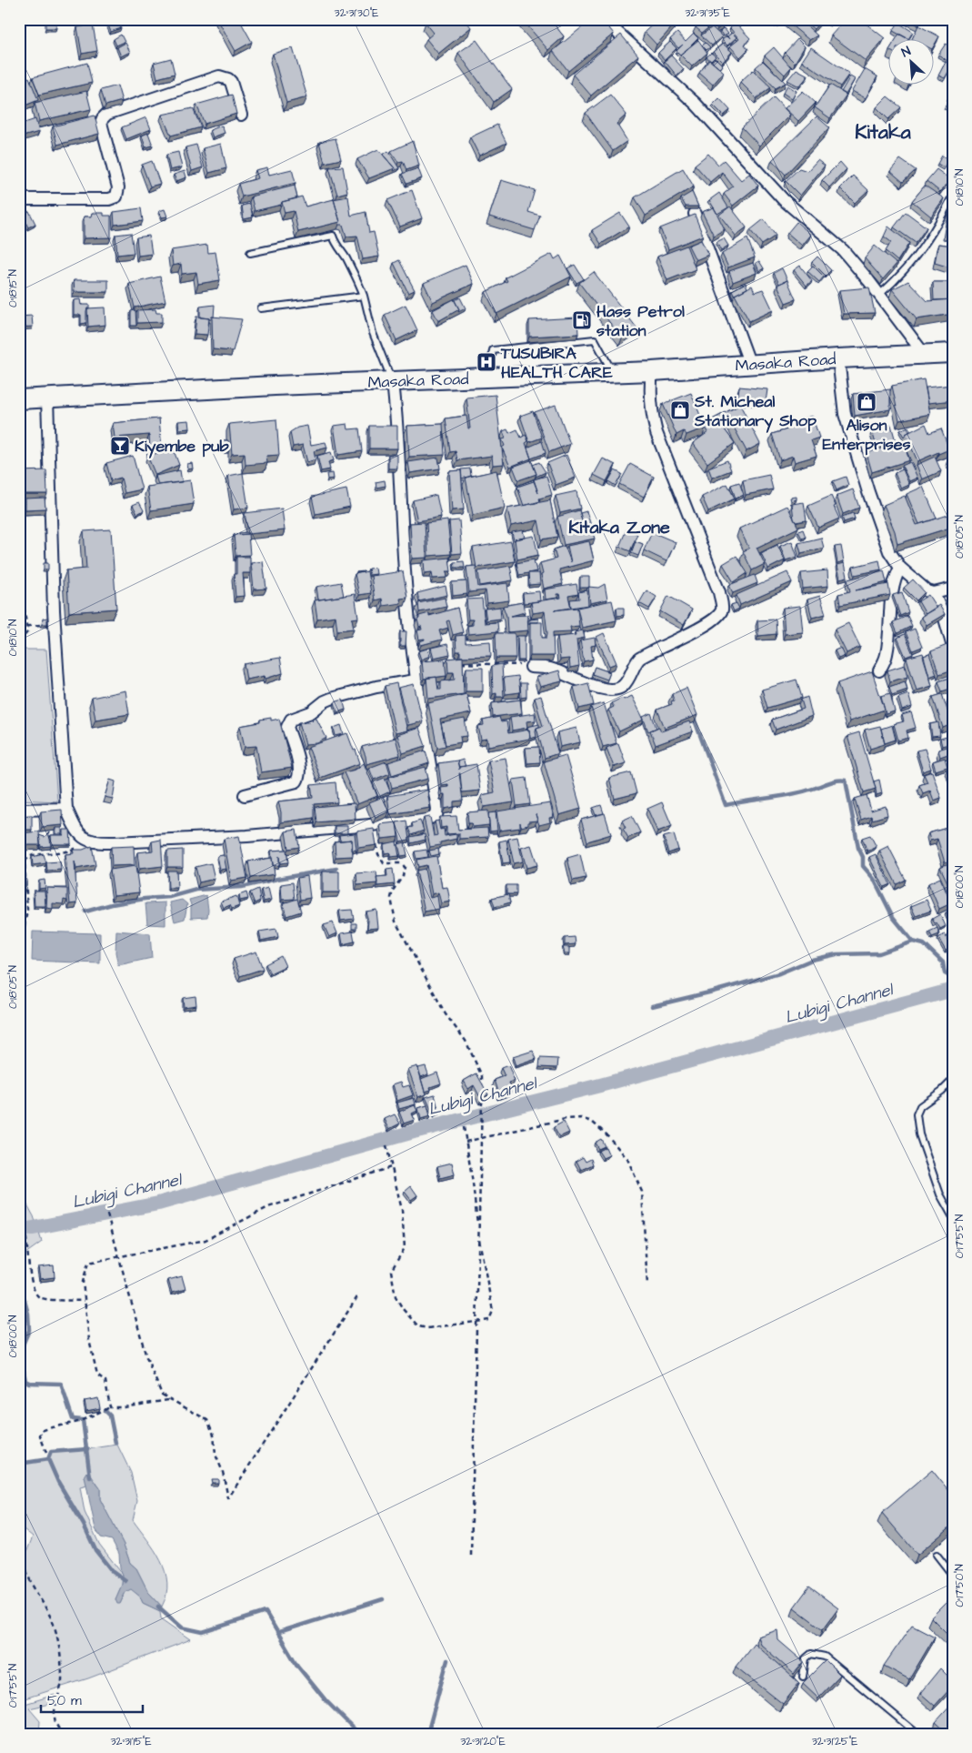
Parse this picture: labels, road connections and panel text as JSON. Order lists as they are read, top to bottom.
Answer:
{
  "streets": {
    "main road": ["Masaka Road"]
  },
  "districts": ["Kitaka", "Kitaka Zone"],
  "water": ["Lubigi Channel"],
  "places": {
    "fuel station": ["Hass Petrol station"],
    "hospital": ["TUSUBIRA HEALTH CARE"],
    "shop": ["Alison Enterprises", "St. Micheal Stationary Shop"],
    "bar": ["Kiyembe pub"]
  },
  "scale_bar": "50 m",
  "north": "top left",
  "coordinates": [
    "32°31'30\"E",
    "32°31'35\"E",
    "0°18'10\"N",
    "0°18'15\"N",
    "0°18'05\"N",
    "0°18'00\"N",
    "0°17'55\"N",
    "0°17'50\"N",
    "32°31'15\"E",
    "32°31'20\"E",
    "32°31'25\"E"
  ]
}
